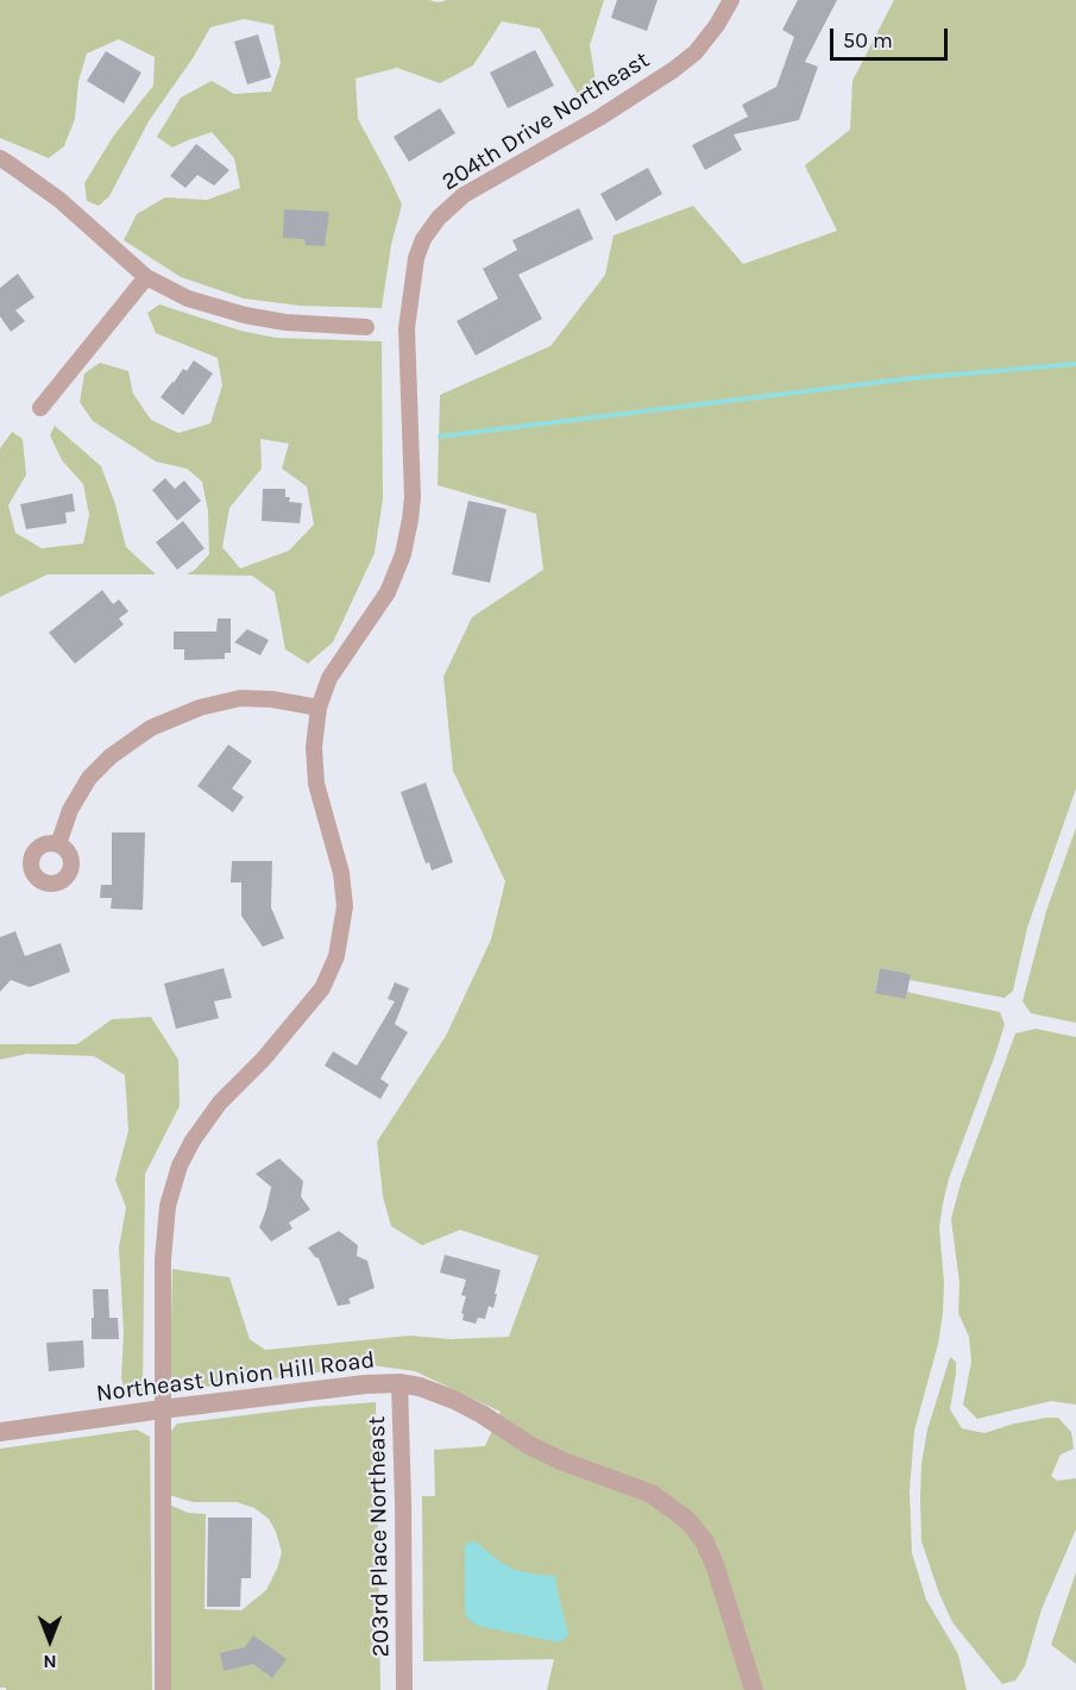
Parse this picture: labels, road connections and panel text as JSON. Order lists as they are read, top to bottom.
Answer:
{
  "streets": {
    "street": ["204th Drive Northeast", "Northeast Union Hill Road", "203rd Place Northeast"]
  },
  "crossings": [
    ["204th Drive Northeast", "Northeast Union Hill Road"],
    ["Northeast Union Hill Road", "203rd Place Northeast"]
  ],
  "scale_bar": "50 m",
  "north": "bottom"
}
